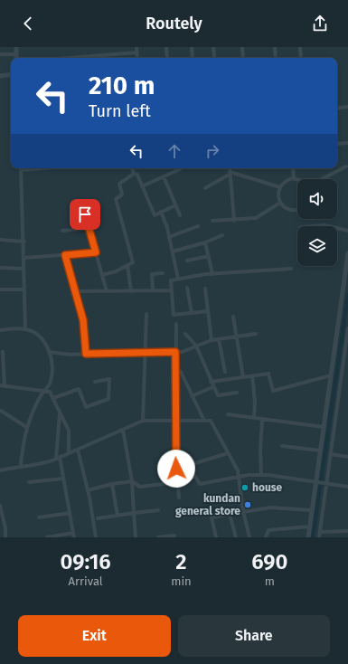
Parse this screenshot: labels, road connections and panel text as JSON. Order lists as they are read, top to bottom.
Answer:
{
  "places": ["house", "kundan general store"],
  "page": {
    "header": "Routely",
    "turn": ["210 m", "Turn left"],
    "eta": [
      "09:16",
      "Arrival",
      "2",
      "min",
      "690",
      "m"
    ],
    "buttons": ["Exit", "Share"]
  }
}
